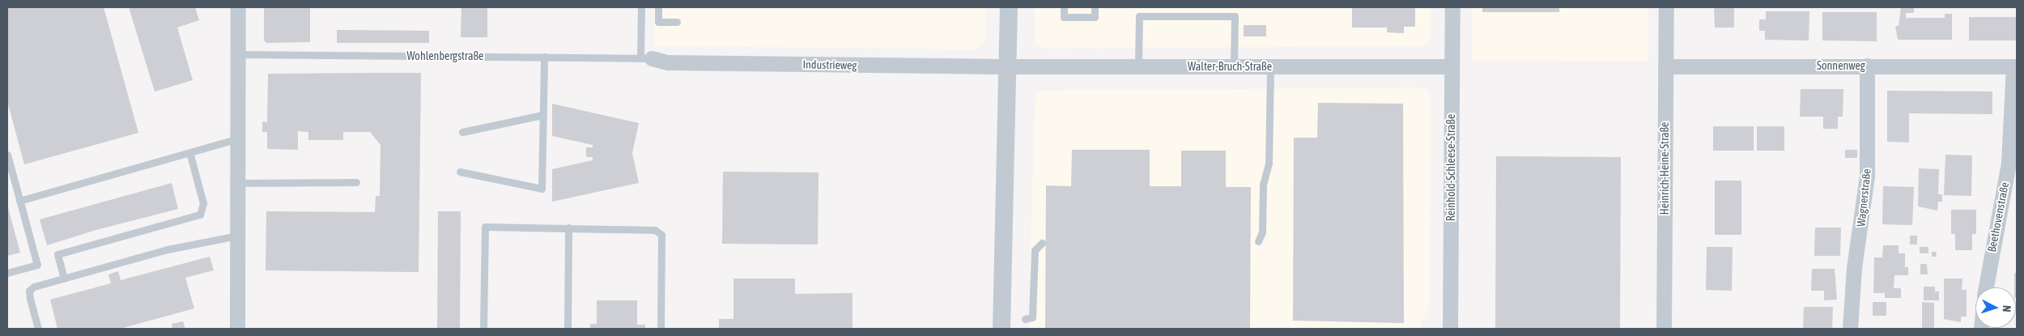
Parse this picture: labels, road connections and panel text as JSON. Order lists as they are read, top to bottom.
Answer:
{
  "streets": {
    "street": [
      "Industrieweg",
      "Sonnenweg",
      "Walter-Bruch-Straße",
      "Reinhold-Schleese-Straße",
      "Heinrich-Heine-Straße",
      "Wagnerstraße",
      "Beethovenstraße"
    ],
    "lane": ["Wohlenbergstraße"]
  },
  "crossings": [
    ["Wohlenbergstraße", "Industrieweg"],
    ["Industrieweg", "Walter-Bruch-Straße"],
    ["Sonnenweg", "Heinrich-Heine-Straße"],
    ["Sonnenweg", "Wagnerstraße"],
    ["Sonnenweg", "Beethovenstraße"],
    ["Walter-Bruch-Straße", "Reinhold-Schleese-Straße"]
  ],
  "north": "right"
}
